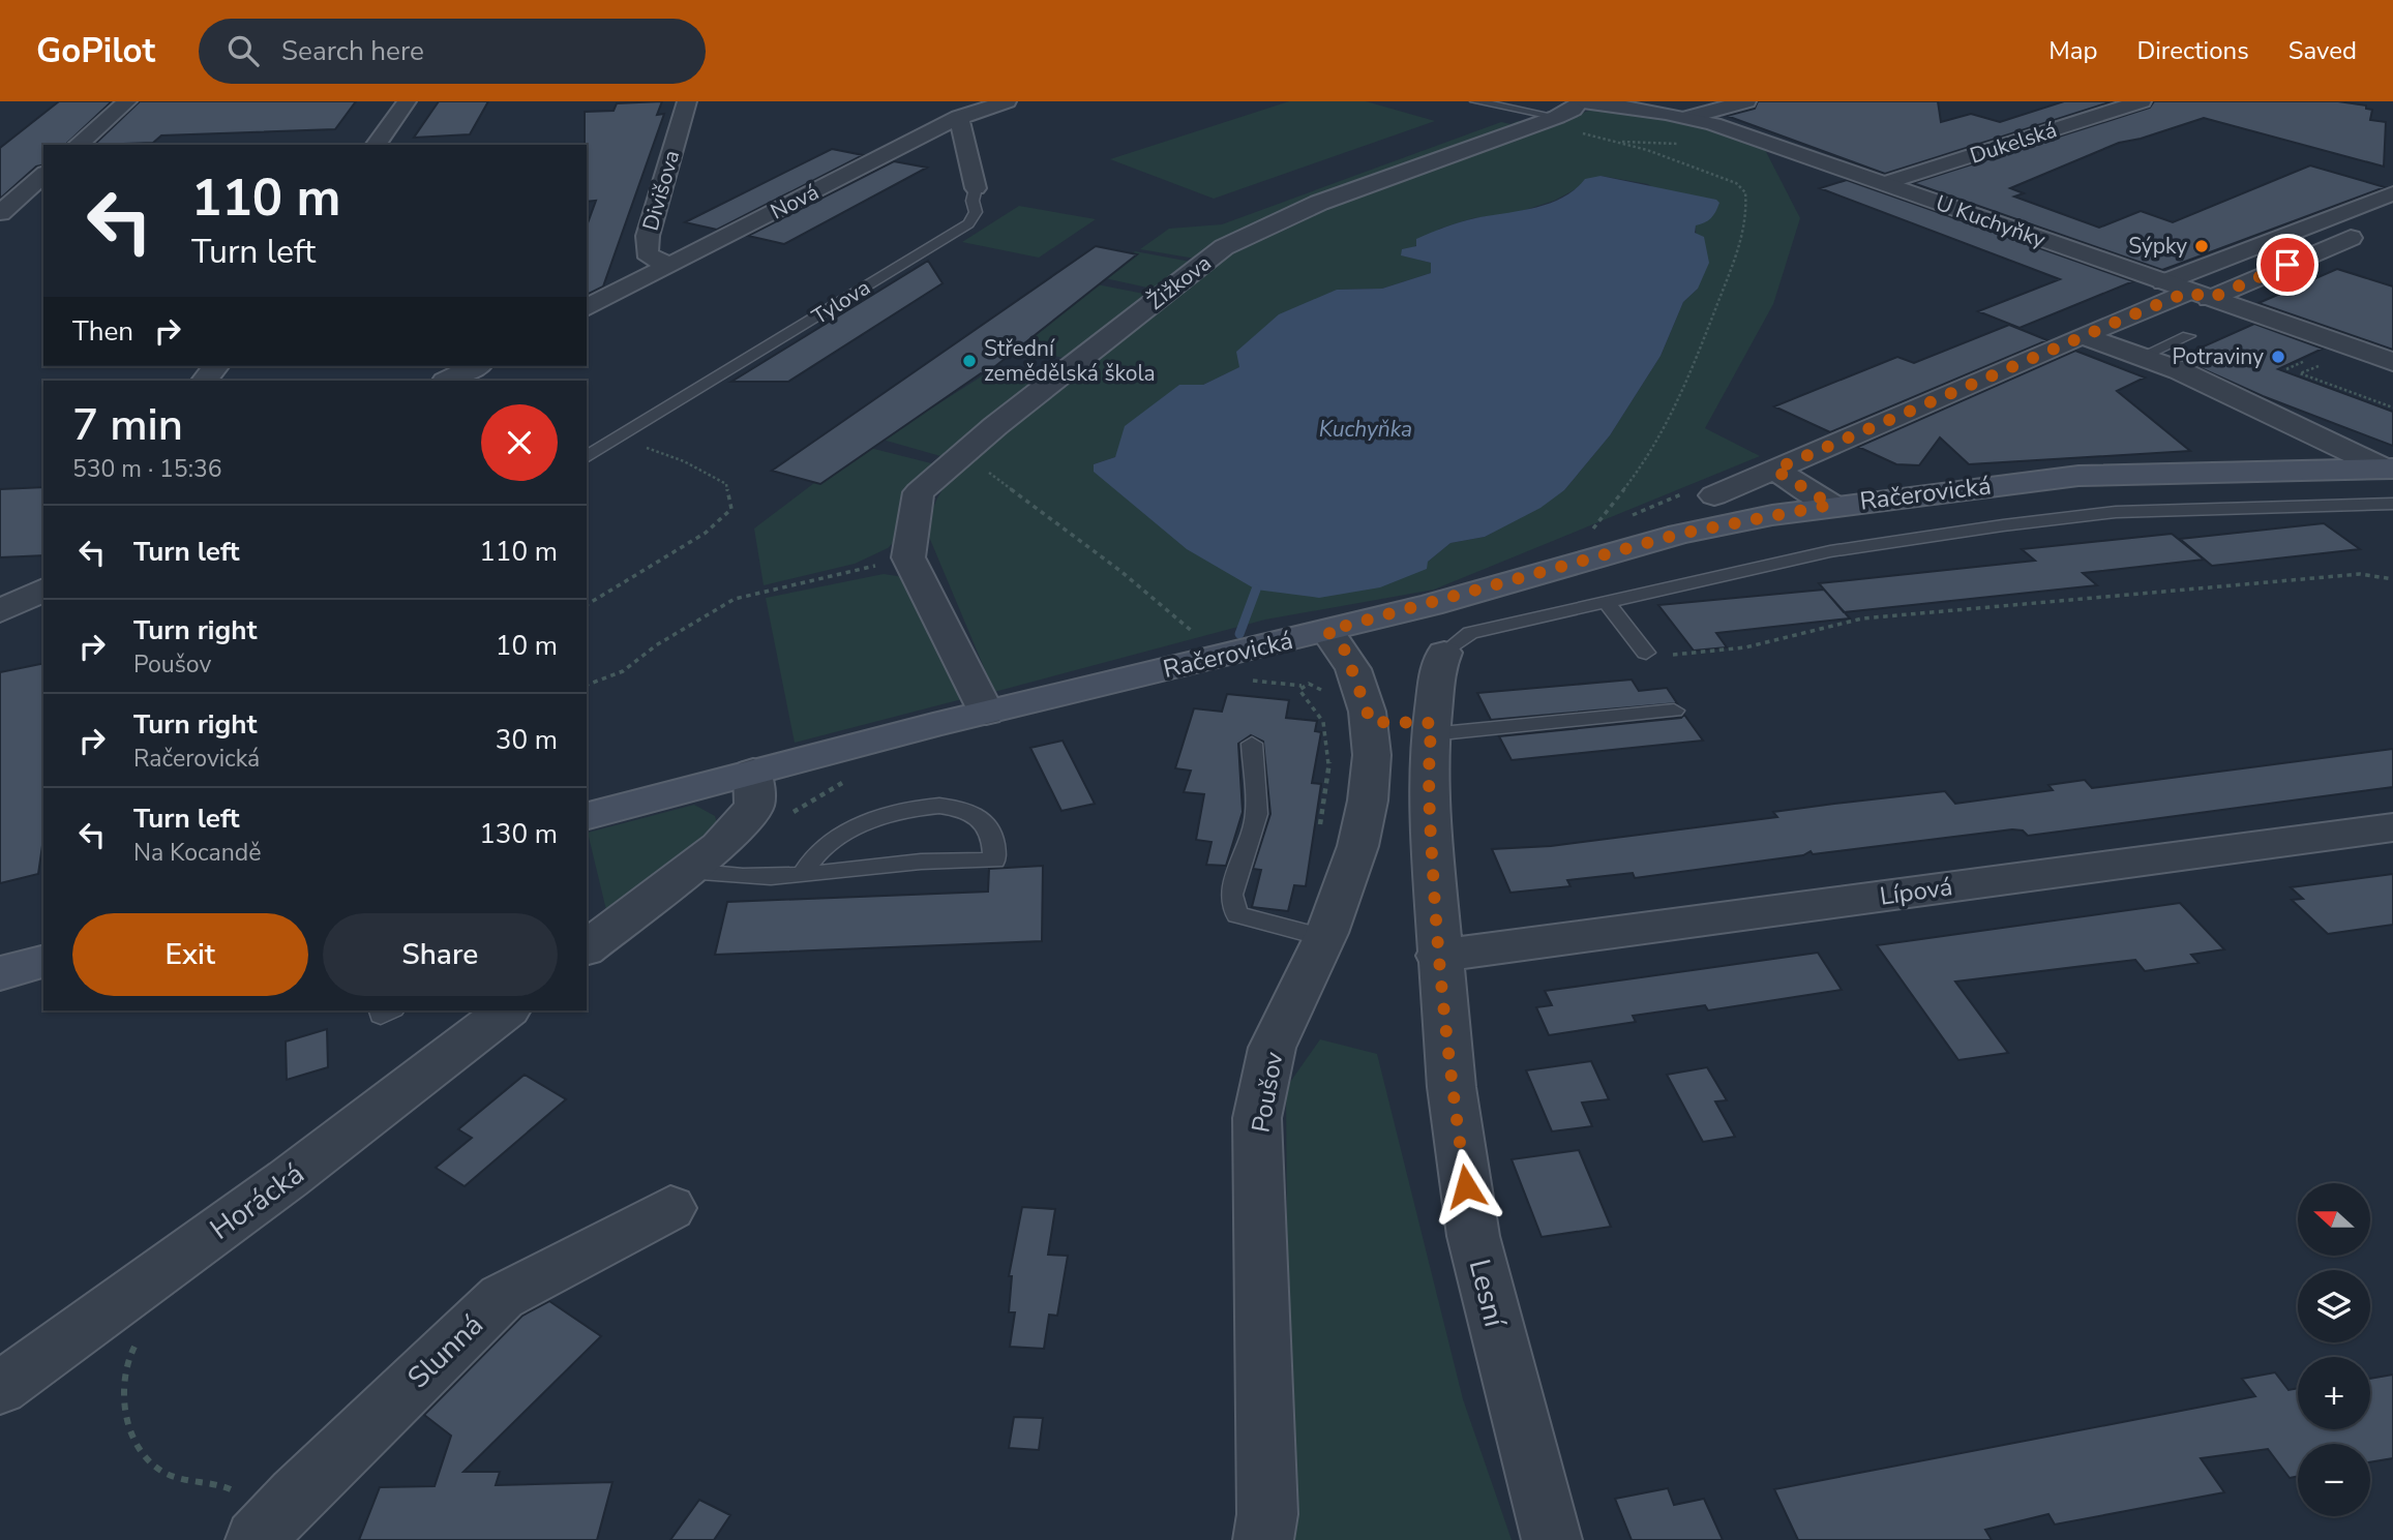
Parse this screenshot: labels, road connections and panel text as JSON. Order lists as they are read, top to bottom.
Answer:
{
  "streets": {
    "main road": ["Račerovická"],
    "street": [
      "Dukelská",
      "Divišova",
      "Nová",
      "U Kuchyňky",
      "Žižkova",
      "Tylova",
      "Lípová",
      "Poušov",
      "Horácká",
      "Lesní",
      "Slunná"
    ]
  },
  "crossings": [
    ["Dukelská", "U Kuchyňky"],
    ["Divišova", "Nová"],
    ["Nová", "Tylova"],
    ["U Kuchyňky", "Žižkova"],
    ["Račerovická", "Poušov"],
    ["Lípová", "Lesní"]
  ],
  "water": ["Kuchyňka"],
  "places": ["Sýpky", "Potraviny", "Střední zemědělská škola"],
  "north": "left",
  "page": {
    "header": "GoPilot",
    "search": "Search here",
    "nav": ["Map", "Directions", "Saved"],
    "turn": ["110 m", "Turn left"],
    "then": "Then",
    "heading": ["7 min", "530 m · 15:36"],
    "list": [
      {
        "name": "Turn left",
        "value": "110 m"
      },
      {
        "name": "Turn right",
        "note": "Poušov",
        "value": "10 m"
      },
      {
        "name": "Turn right",
        "note": "Račerovická",
        "value": "30 m"
      },
      {
        "name": "Turn left",
        "note": "Na Kocandě",
        "value": "130 m"
      }
    ],
    "buttons": ["Exit", "Share"],
    "map_buttons": ["+", "−"]
  }
}
